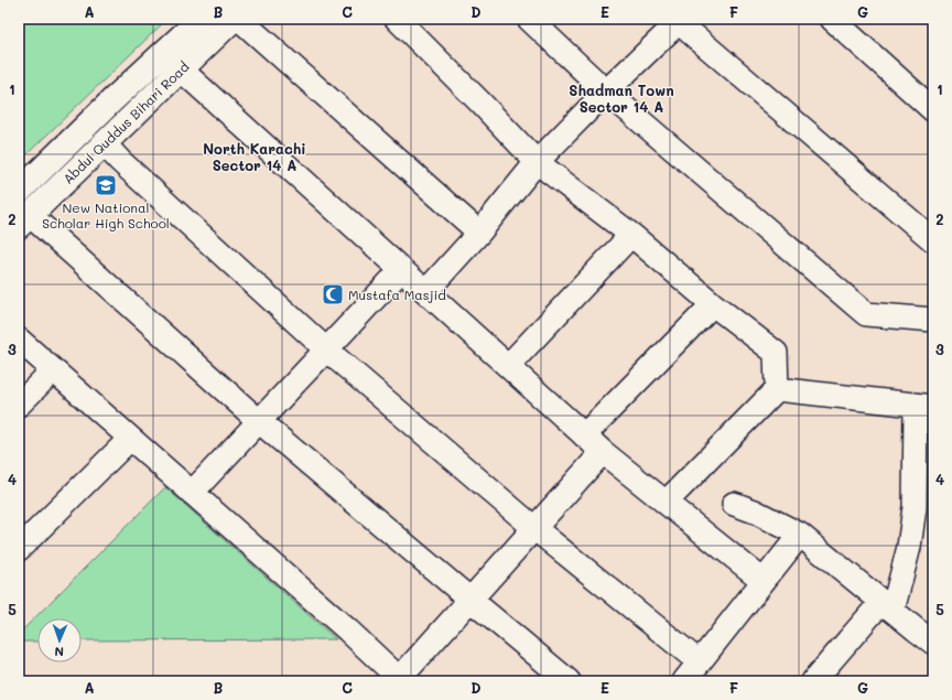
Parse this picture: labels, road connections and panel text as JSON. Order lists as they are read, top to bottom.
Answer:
{
  "streets": {
    "main road": ["Abdul Quddus Bihari Road"]
  },
  "districts": ["Shadman Town Sector 14 A", "North Karachi Sector 14 A"],
  "places": {
    "school or university": ["New National Scholar High School"],
    "mosque": ["Mustafa Masjid"]
  },
  "north": "bottom",
  "grid": {
    "columns": [
      "A",
      "B",
      "C",
      "D",
      "E",
      "F",
      "G"
    ],
    "rows": [
      "1",
      "2",
      "3",
      "4",
      "5"
    ]
  }
}
